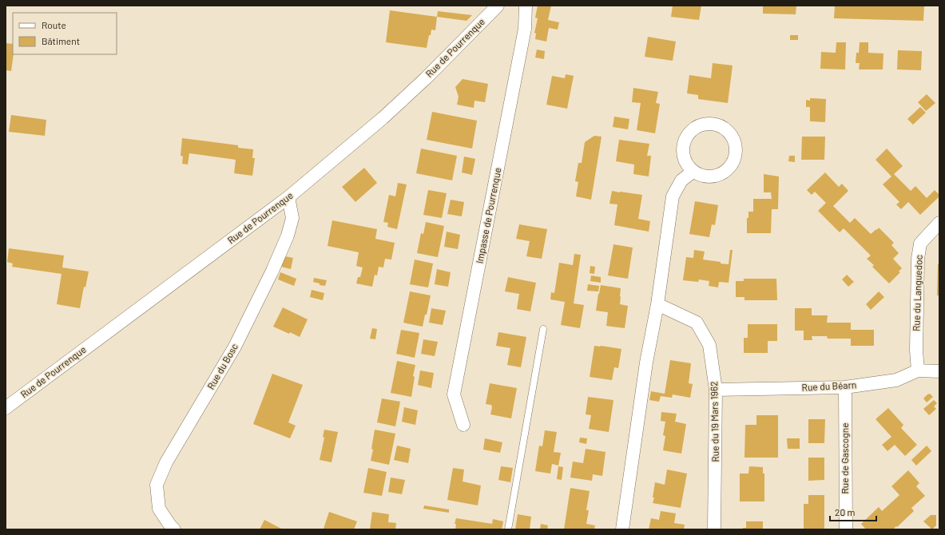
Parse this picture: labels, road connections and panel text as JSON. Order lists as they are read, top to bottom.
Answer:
{
  "streets": {
    "street": [
      "Rue de Pourrenque",
      "Impasse de Pourrenque",
      "Rue du Languedoc",
      "Rue du Bosc",
      "Rue du Béarn",
      "Rue du 19 Mars 1962",
      "Rue de Gascogne"
    ]
  },
  "crossings": [
    ["Rue de Pourrenque", "Rue du Bosc"],
    ["Rue du Languedoc", "Rue du Béarn"],
    ["Rue du Béarn", "Rue du 19 Mars 1962"],
    ["Rue du Béarn", "Rue de Gascogne"]
  ],
  "legend": ["Route", "Bâtiment"],
  "scale_bar": "20 m"
}
